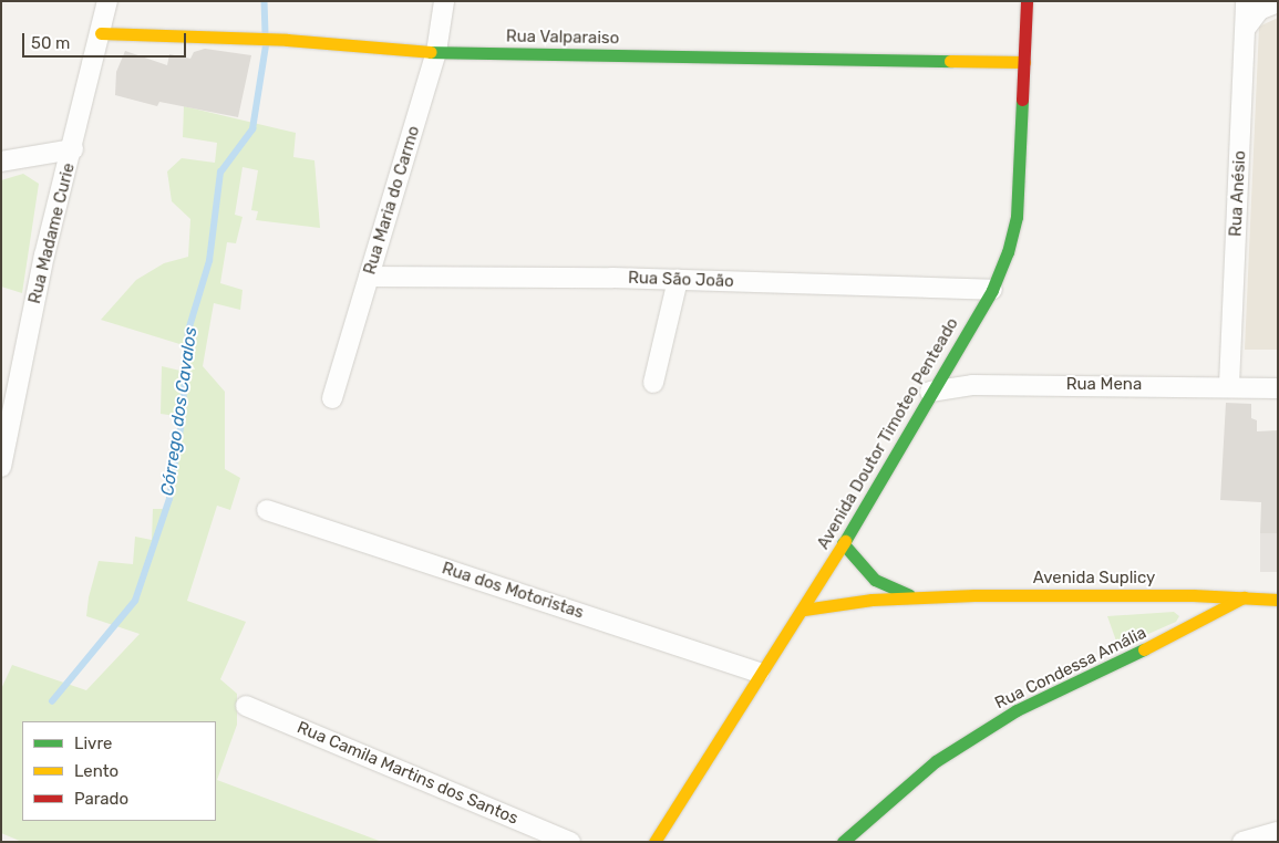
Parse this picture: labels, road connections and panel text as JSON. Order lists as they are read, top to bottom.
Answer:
{
  "streets": {
    "street": [
      "Rua Valparaiso",
      "Rua Anésio",
      "Rua Maria do Carmo",
      "Rua Madame Curie",
      "Rua São João",
      "Rua Mena",
      "Avenida Doutor Timoteo Penteado",
      "Avenida Suplicy",
      "Rua dos Motoristas",
      "Rua Condessa Amália",
      "Rua Camila Martins dos Santos"
    ]
  },
  "crossings": [
    ["Rua Valparaiso", "Rua Maria do Carmo"],
    ["Rua Valparaiso", "Rua Madame Curie"],
    ["Rua Valparaiso", "Avenida Doutor Timoteo Penteado"],
    ["Rua Anésio", "Rua Mena"],
    ["Rua Maria do Carmo", "Rua São João"],
    ["Rua São João", "Avenida Doutor Timoteo Penteado"],
    ["Rua Mena", "Avenida Doutor Timoteo Penteado"],
    ["Avenida Doutor Timoteo Penteado", "Avenida Suplicy"],
    ["Avenida Doutor Timoteo Penteado", "Rua dos Motoristas"],
    ["Avenida Suplicy", "Rua Condessa Amália"]
  ],
  "water": ["Córrego dos Cavalos"],
  "legend": ["Livre", "Lento", "Parado"],
  "scale_bar": "50 m"
}
